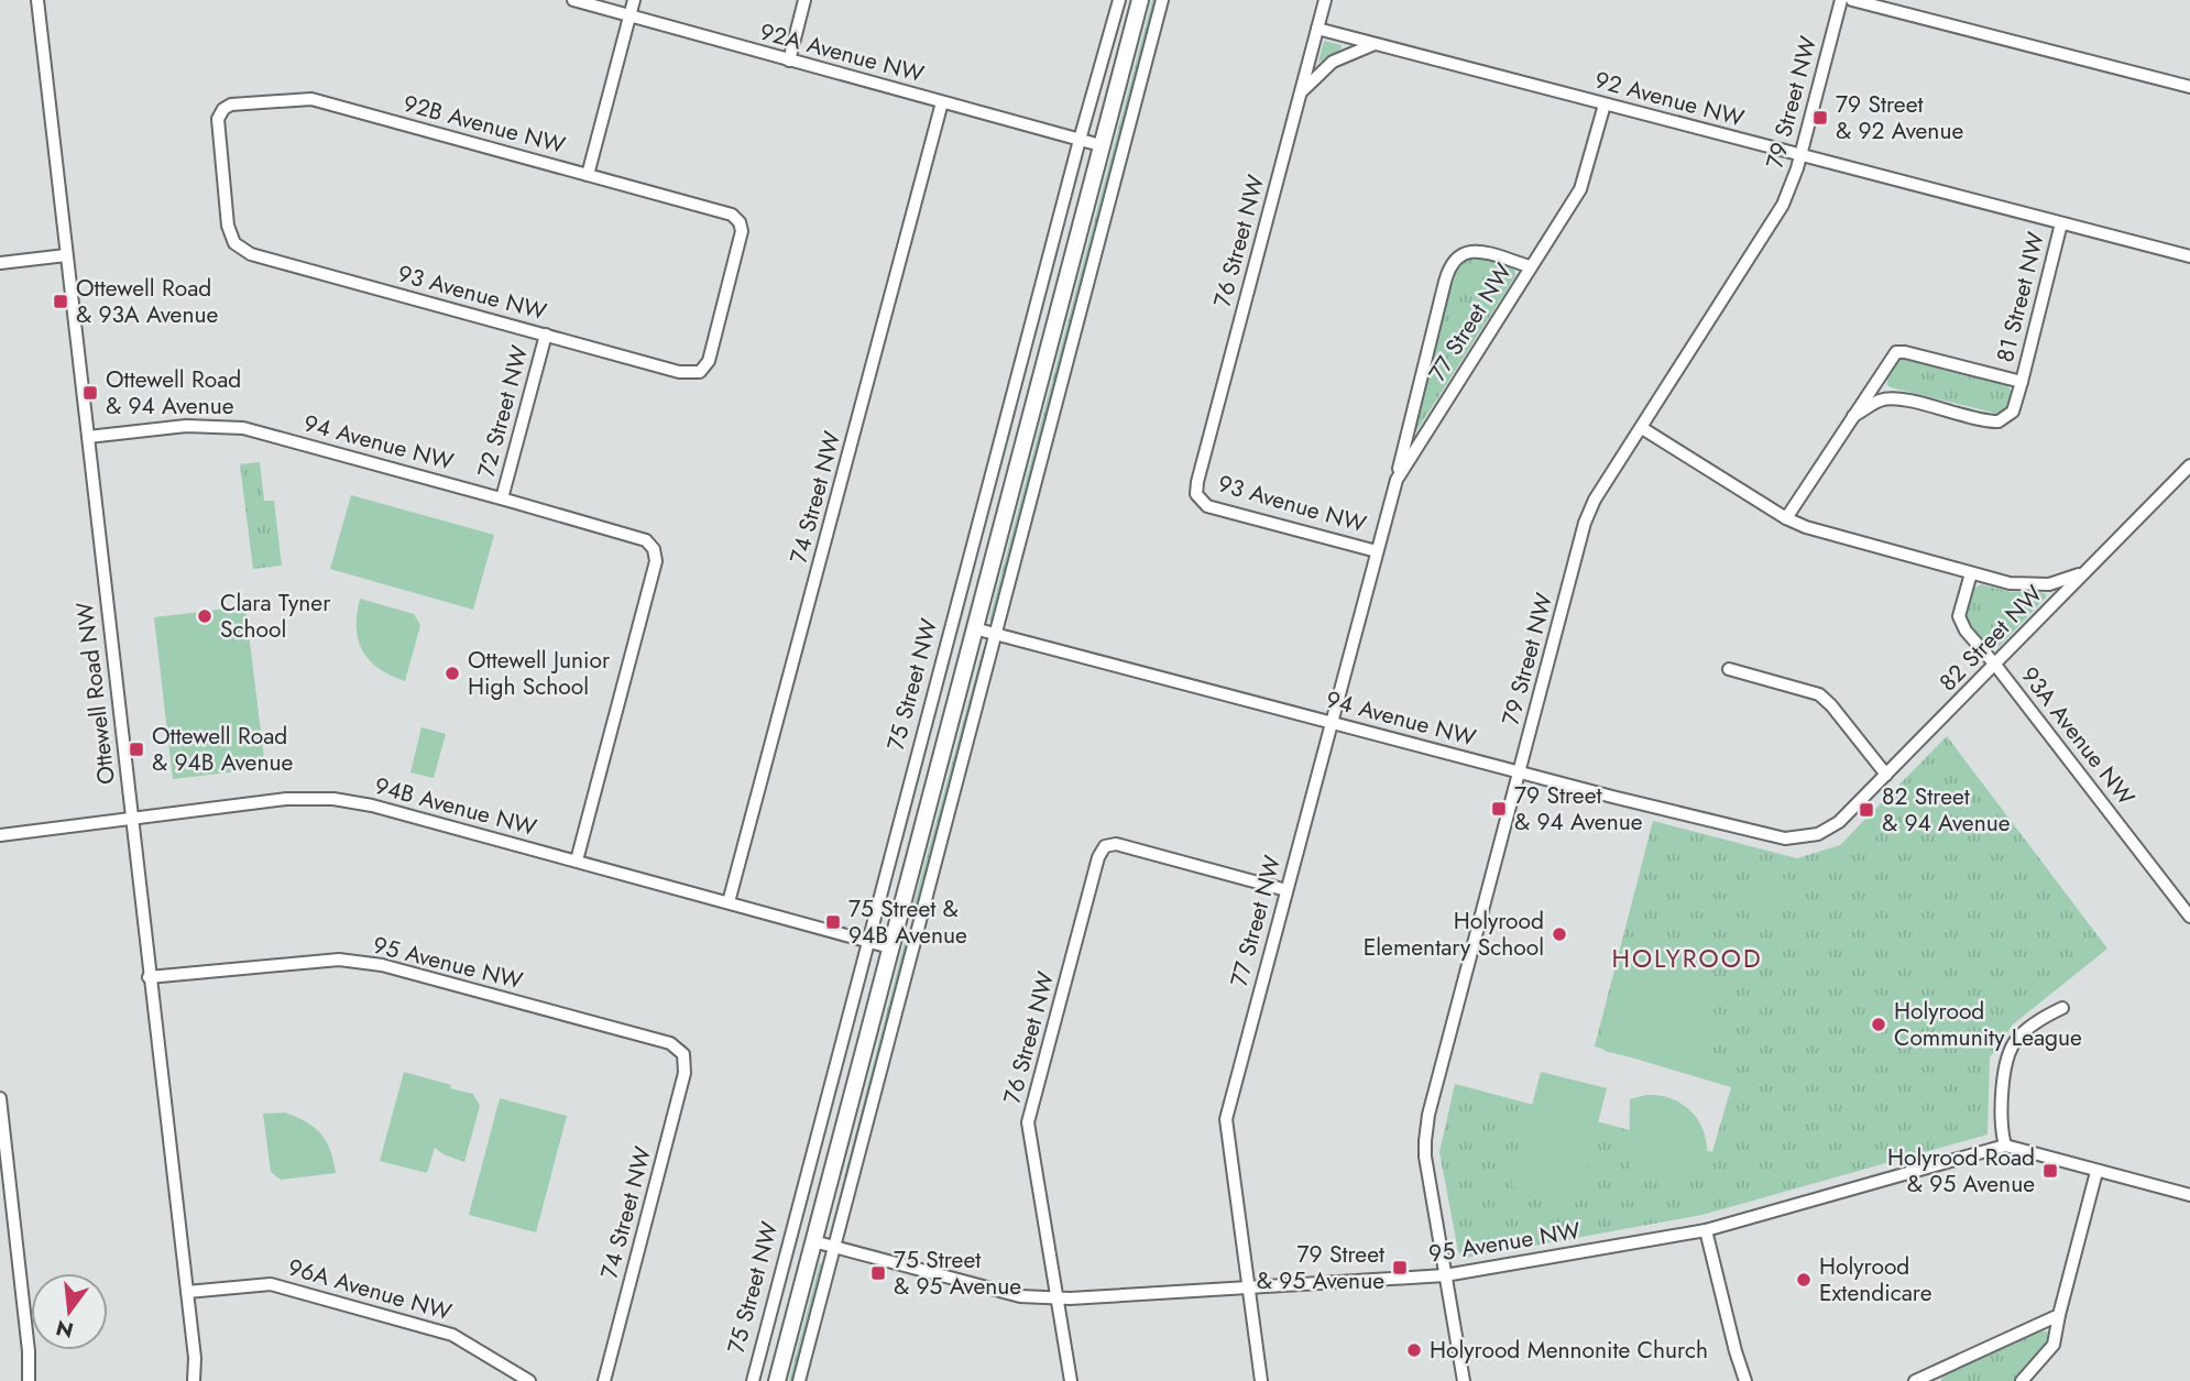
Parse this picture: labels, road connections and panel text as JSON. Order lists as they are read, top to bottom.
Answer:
{
  "streets": {
    "main road": ["75 Street NW"],
    "street": [
      "92A Avenue NW",
      "92 Avenue NW",
      "79 Street NW",
      "92B Avenue NW",
      "76 Street NW",
      "93 Avenue NW",
      "81 Street NW",
      "77 Street NW",
      "72 Street NW",
      "94 Avenue NW",
      "74 Street NW",
      "82 Street NW",
      "Ottewell Road NW",
      "93A Avenue NW",
      "94B Avenue NW",
      "95 Avenue NW",
      "96A Avenue NW"
    ]
  },
  "crossings": [
    ["92A Avenue NW", "74 Street NW"],
    ["92A Avenue NW", "75 Street NW"],
    ["92 Avenue NW", "79 Street NW"],
    ["92 Avenue NW", "76 Street NW"],
    ["92 Avenue NW", "81 Street NW"],
    ["92 Avenue NW", "77 Street NW"],
    ["79 Street NW", "94 Avenue NW"],
    ["79 Street NW", "95 Avenue NW"],
    ["92B Avenue NW", "93 Avenue NW"],
    ["76 Street NW", "93 Avenue NW"],
    ["76 Street NW", "77 Street NW"],
    ["76 Street NW", "95 Avenue NW"],
    ["93 Avenue NW", "77 Street NW"],
    ["93 Avenue NW", "72 Street NW"],
    ["77 Street NW", "94 Avenue NW"],
    ["77 Street NW", "95 Avenue NW"],
    ["72 Street NW", "94 Avenue NW"],
    ["94 Avenue NW", "82 Street NW"],
    ["94 Avenue NW", "75 Street NW"],
    ["94 Avenue NW", "Ottewell Road NW"],
    ["94 Avenue NW", "94B Avenue NW"],
    ["74 Street NW", "94B Avenue NW"],
    ["74 Street NW", "95 Avenue NW"],
    ["82 Street NW", "93A Avenue NW"],
    ["75 Street NW", "94B Avenue NW"],
    ["75 Street NW", "95 Avenue NW"],
    ["Ottewell Road NW", "94B Avenue NW"],
    ["Ottewell Road NW", "95 Avenue NW"],
    ["Ottewell Road NW", "96A Avenue NW"]
  ],
  "districts": ["HOLYROOD"],
  "places": {
    "transit": [
      "79 Street & 92 Avenue",
      "Ottewell Road & 93A Avenue",
      "Ottewell Road & 94 Avenue",
      "Ottewell Road & 94B Avenue",
      "79 Street & 94 Avenue",
      "82 Street & 94 Avenue",
      "75 Street & 94B Avenue",
      "Holyrood Road & 95 Avenue",
      "79 Street & 95 Avenue",
      "75 Street & 95 Avenue"
    ],
    "other": [
      "Clara Tyner School",
      "Ottewell Junior High School",
      "Holyrood Elementary School",
      "Holyrood Community League",
      "Holyrood Extendicare",
      "Holyrood Mennonite Church"
    ]
  },
  "north": "bottom"
}
